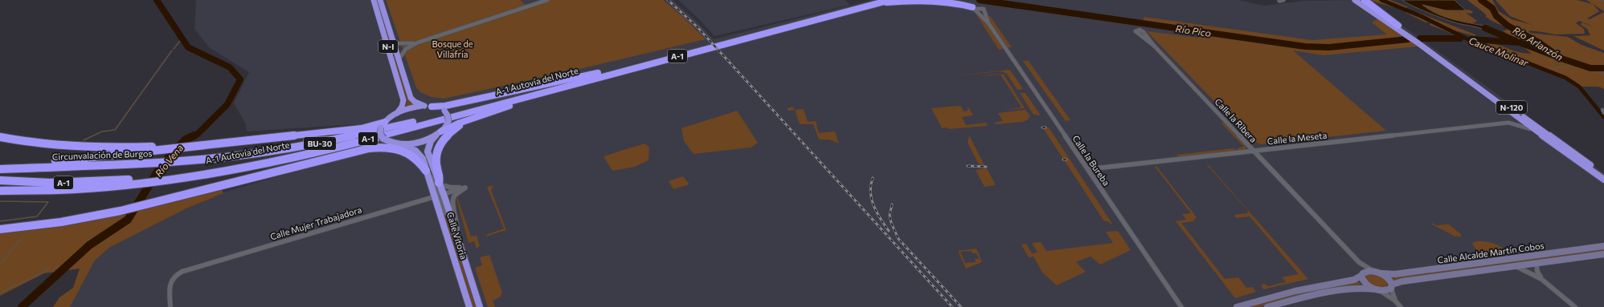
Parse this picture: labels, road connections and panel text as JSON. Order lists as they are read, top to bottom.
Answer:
{
  "streets": {
    "highway": [
      "N-I",
      "A-1",
      "A-1 Autovía del Norte",
      "N-120",
      "BU-30",
      "Circunvalación de Burgos",
      "Calle Vitoria"
    ],
    "main road": ["Calle Alcalde Martín Cobos"],
    "street": [
      "Calle la Ribera",
      "Calle la Meseta",
      "Calle la Bureba",
      "Calle Mujer Trabajadora"
    ]
  },
  "crossings": [
    ["N-I", "A-1"],
    ["N-I", "Calle Vitoria"],
    ["A-1", "A-1 Autovía del Norte"],
    ["A-1 Autovía del Norte", "Circunvalación de Burgos"],
    ["N-120", "Calle la Meseta"],
    ["Calle la Ribera", "Calle la Meseta"],
    ["Calle la Ribera", "Calle Alcalde Martín Cobos"],
    ["Calle la Meseta", "Calle la Bureba"],
    ["Calle Mujer Trabajadora", "Calle Vitoria"]
  ],
  "water": [
    "Río Pico",
    "Río Arlanzón",
    "Cauce Molinar",
    "Río Vena"
  ],
  "parks": ["Bosque de Villafría"]
}
